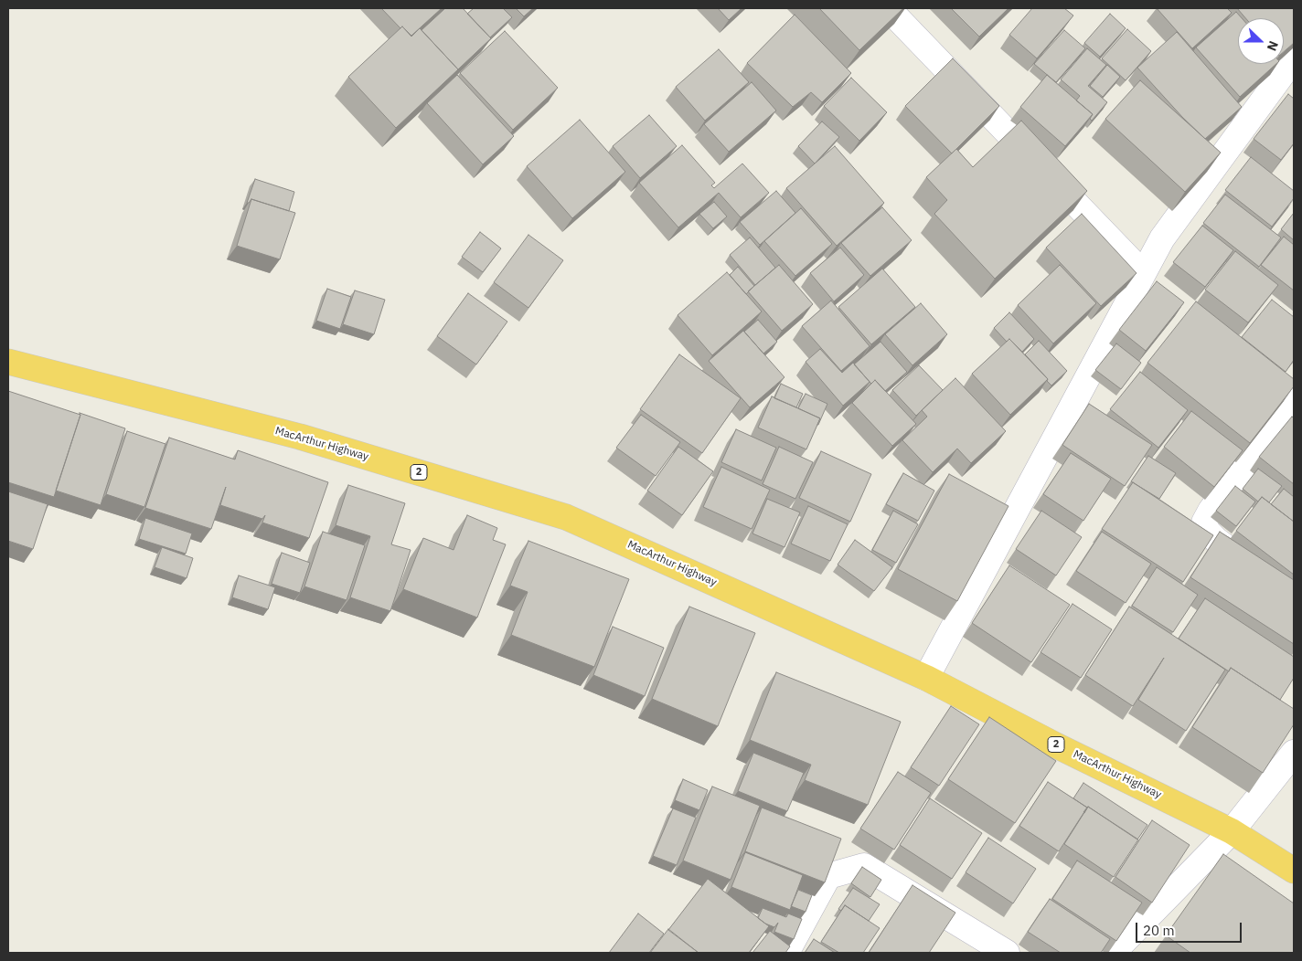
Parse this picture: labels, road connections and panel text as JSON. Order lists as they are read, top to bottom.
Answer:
{
  "streets": {
    "highway": ["MacArthur Highway", "2"]
  },
  "scale_bar": "20 m",
  "north": "right"
}
